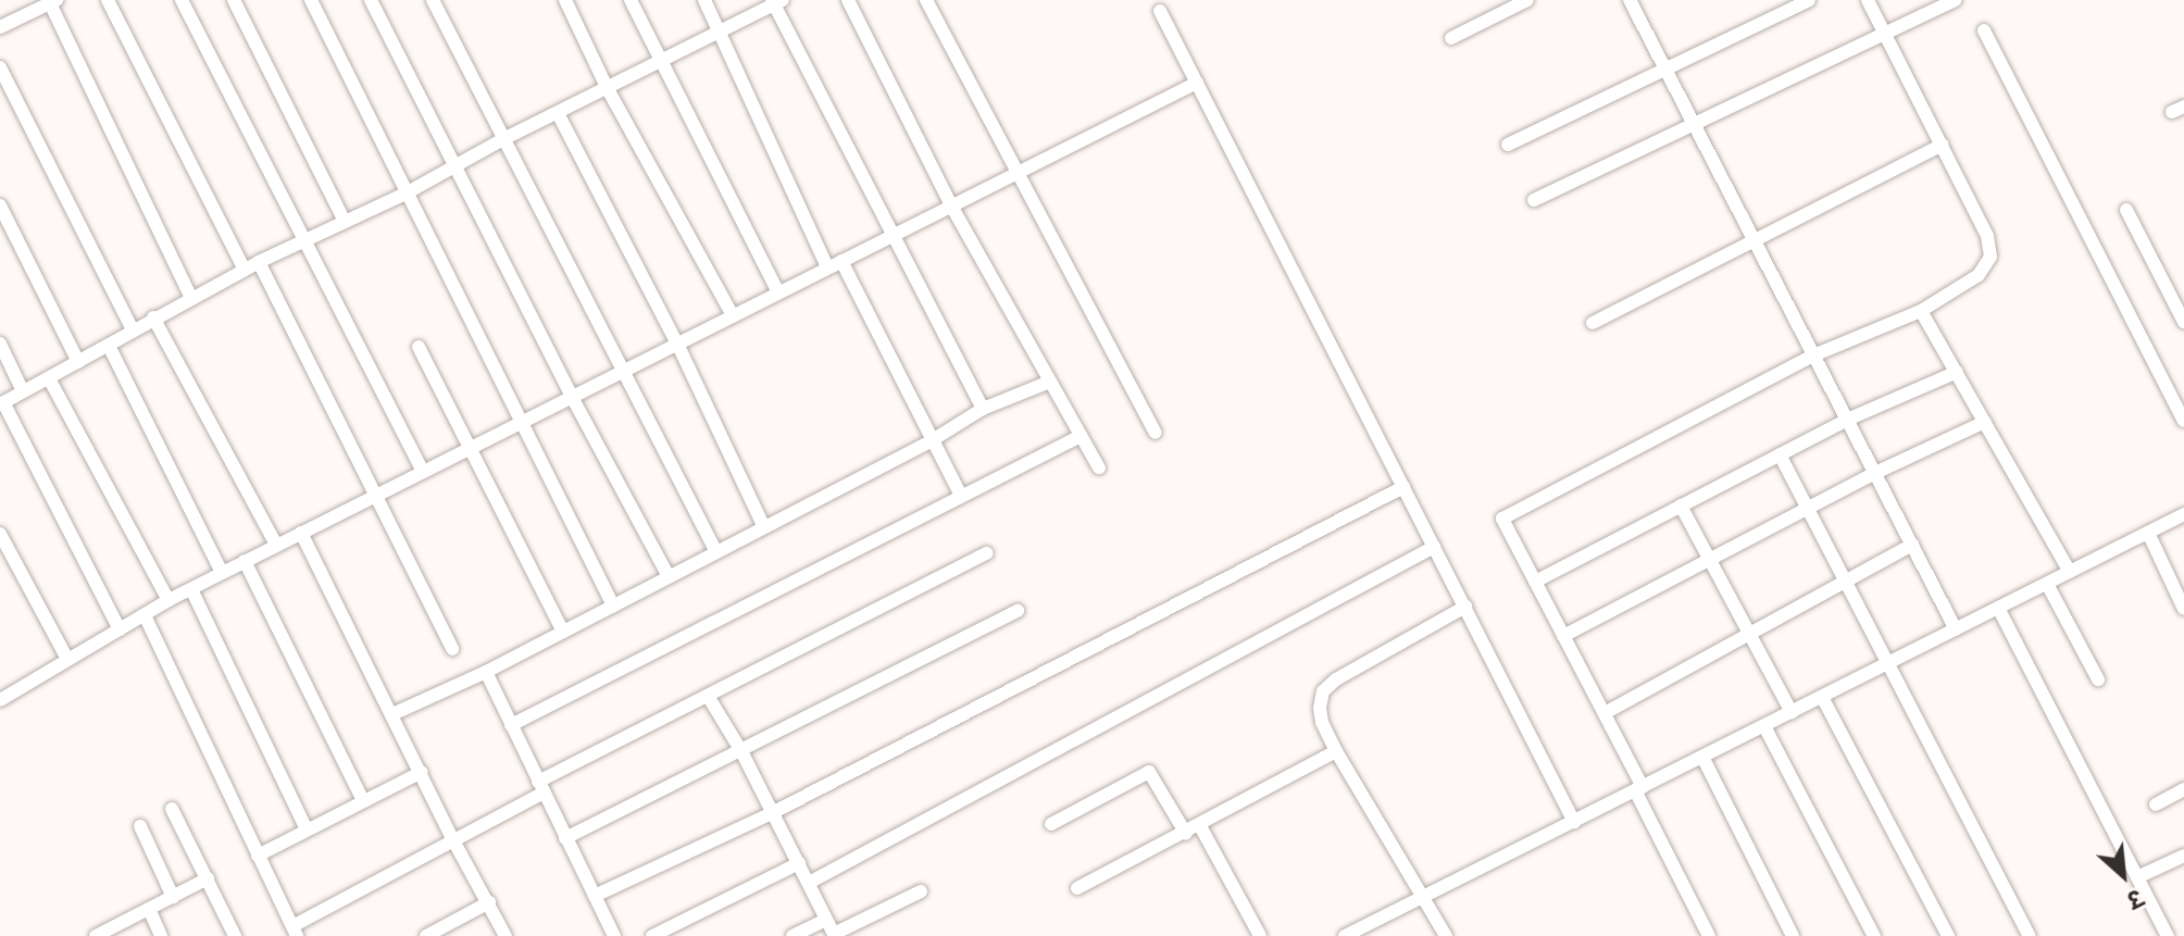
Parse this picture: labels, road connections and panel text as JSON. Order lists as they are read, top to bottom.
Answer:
{
  "north": "bottom right"
}
